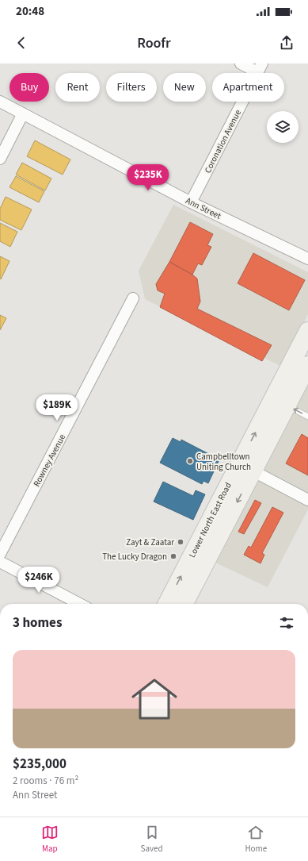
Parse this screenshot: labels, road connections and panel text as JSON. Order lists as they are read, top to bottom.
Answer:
{
  "streets": {
    "main road": ["Lower North East Road"],
    "street": ["Coronation Avenue", "Ann Street", "Rowney Avenue"]
  },
  "crossings": [
    ["Coronation Avenue", "Ann Street"]
  ],
  "places": ["Campbelltown Uniting Church", "Zayt & Zaatar", "The Lucky Dragon"],
  "page": {
    "status": "20:48",
    "header": "Roofr",
    "chip": [
      "Buy",
      "Rent",
      "Filters",
      "New",
      "Apartment"
    ],
    "price": ["$235K", "$189K", "$246K"],
    "heading": "3 homes",
    "list": [
      {
        "name": "$235,000",
        "note": "2 rooms · 76 m² · Ann Street"
      }
    ],
    "tabs": ["Map", "Saved", "Home"]
  }
}
